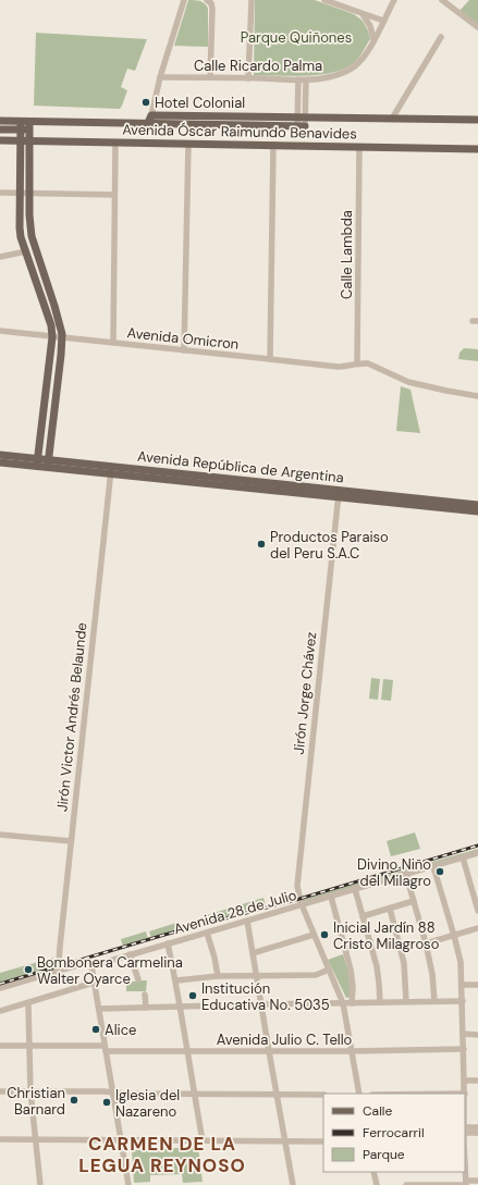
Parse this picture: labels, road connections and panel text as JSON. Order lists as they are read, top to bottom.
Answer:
{
  "streets": {
    "main road": ["Avenida Óscar Raimundo Benavides", "Avenida República de Argentina"],
    "street": [
      "Calle Ricardo Palma",
      "Calle Lambda",
      "Avenida Omicron",
      "Jirón Jorge Chávez",
      "Jirón Victor Andrés Belaunde",
      "Avenida 28 de Julio",
      "Avenida Julio C. Tello"
    ]
  },
  "crossings": [
    ["Avenida Óscar Raimundo Benavides", "Calle Lambda"],
    ["Calle Lambda", "Avenida Omicron"],
    ["Avenida República de Argentina", "Jirón Jorge Chávez"],
    ["Avenida República de Argentina", "Jirón Victor Andrés Belaunde"],
    ["Jirón Jorge Chávez", "Avenida 28 de Julio"],
    ["Jirón Jorge Chávez", "Avenida Julio C. Tello"],
    ["Jirón Victor Andrés Belaunde", "Avenida 28 de Julio"]
  ],
  "districts": ["CARMEN DE LA LEGUA REYNOSO"],
  "parks": ["Parque Quiñones"],
  "places": [
    "Hotel Colonial",
    "Productos Paraiso del Peru S.A.C",
    "Divino Niño del Milagro",
    "Inicial Jardín 88 Cristo Milagroso",
    "Bombonera Carmelina Walter Oyarce",
    "Institución Educativa No. 5035",
    "Alice",
    "Christian Barnard",
    "Iglesia del Nazareno"
  ],
  "legend": ["Calle", "Ferrocarril", "Parque"]
}
